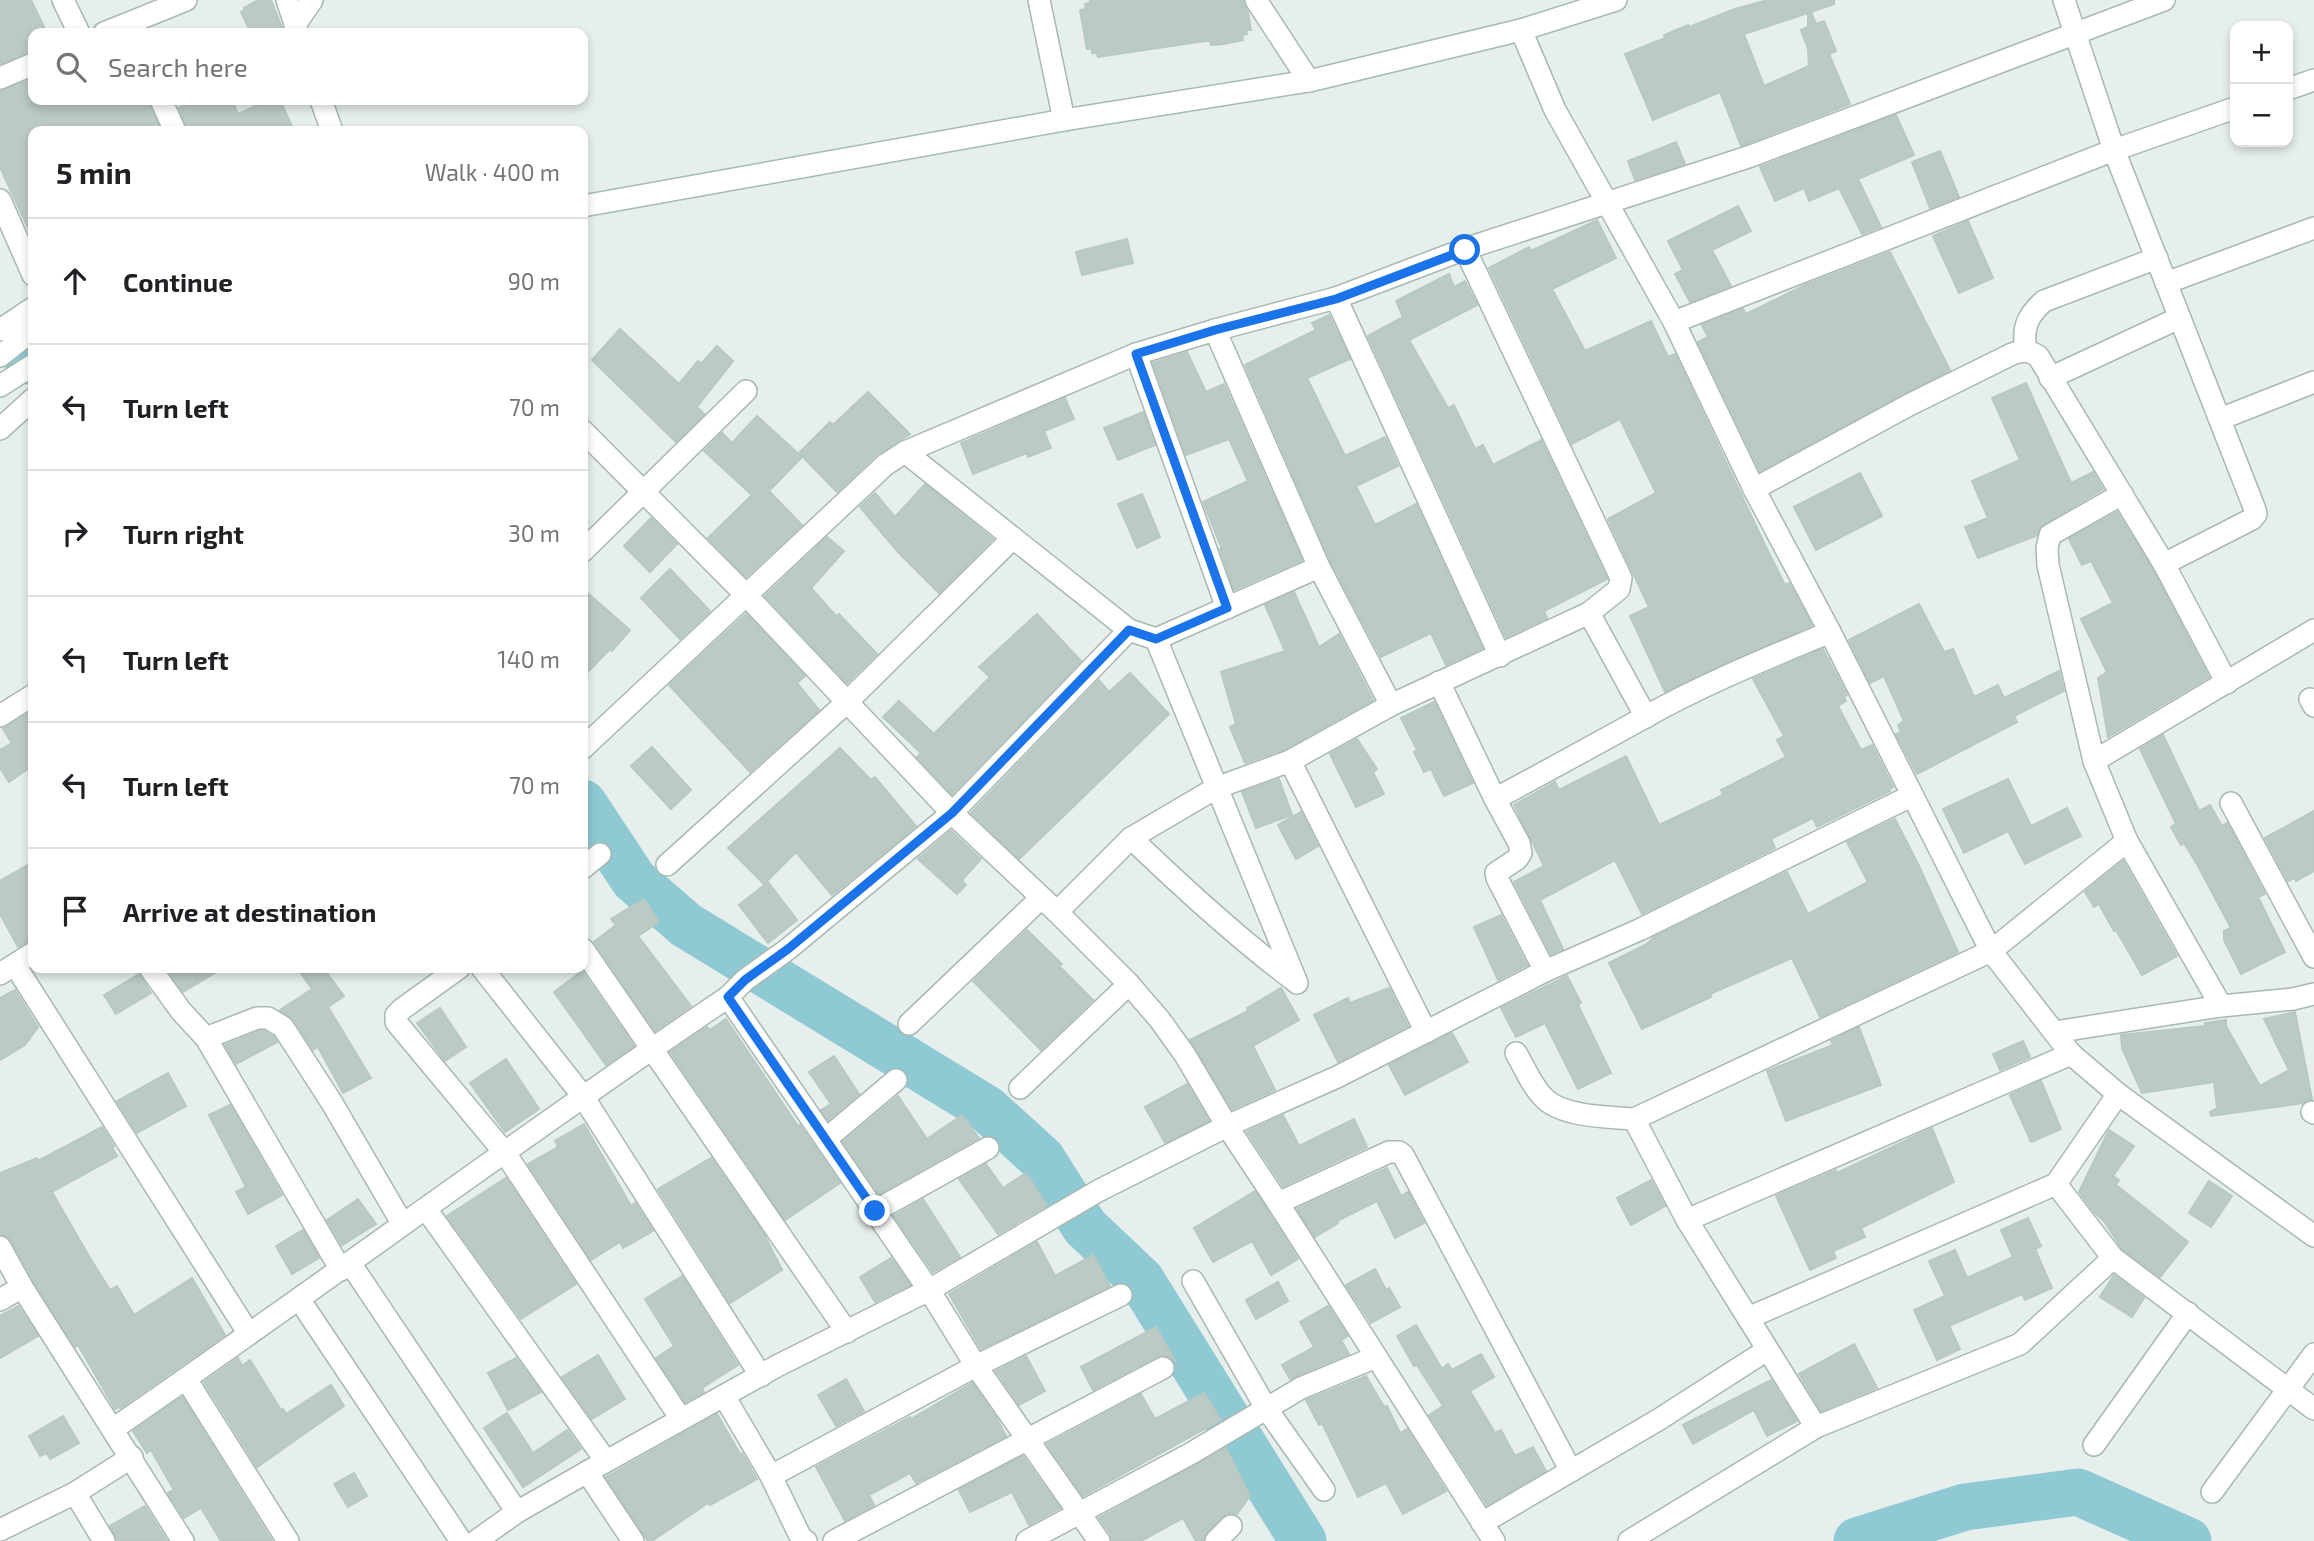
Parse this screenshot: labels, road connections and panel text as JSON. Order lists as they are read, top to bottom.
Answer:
{
  "page": {
    "map_buttons": ["+", "−"],
    "search": "Search here",
    "heading": ["5 min", "Walk · 400 m"],
    "list": [
      ["Continue", "90 m"],
      ["Turn left", "70 m"],
      ["Turn right", "30 m"],
      ["Turn left", "140 m"],
      ["Turn left", "70 m"],
      "Arrive at destination"
    ]
  }
}
